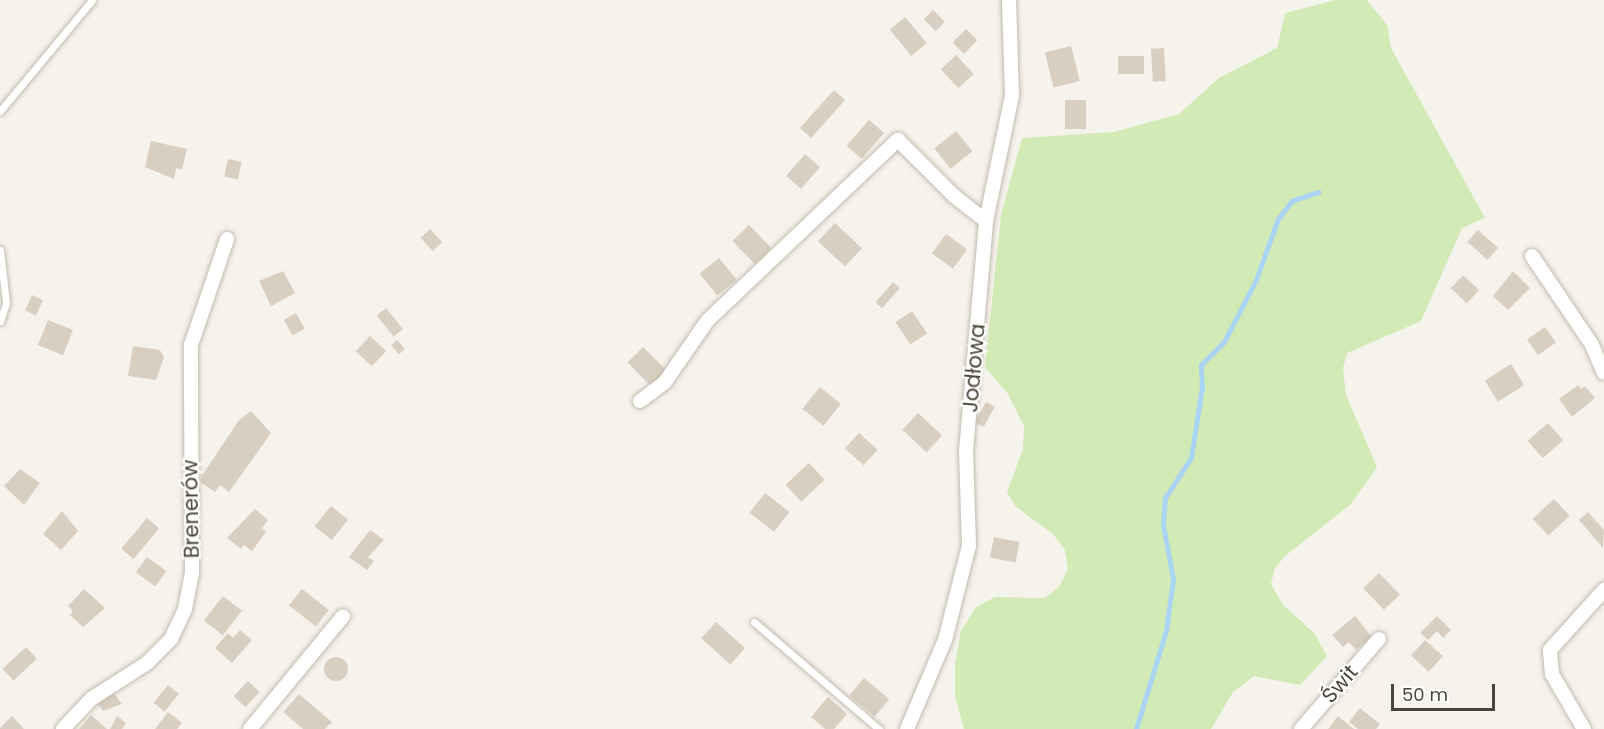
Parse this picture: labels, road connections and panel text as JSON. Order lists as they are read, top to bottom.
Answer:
{
  "streets": {
    "street": ["Jodłowa", "Brenerów", "Świt"]
  },
  "scale_bar": "50 m"
}
